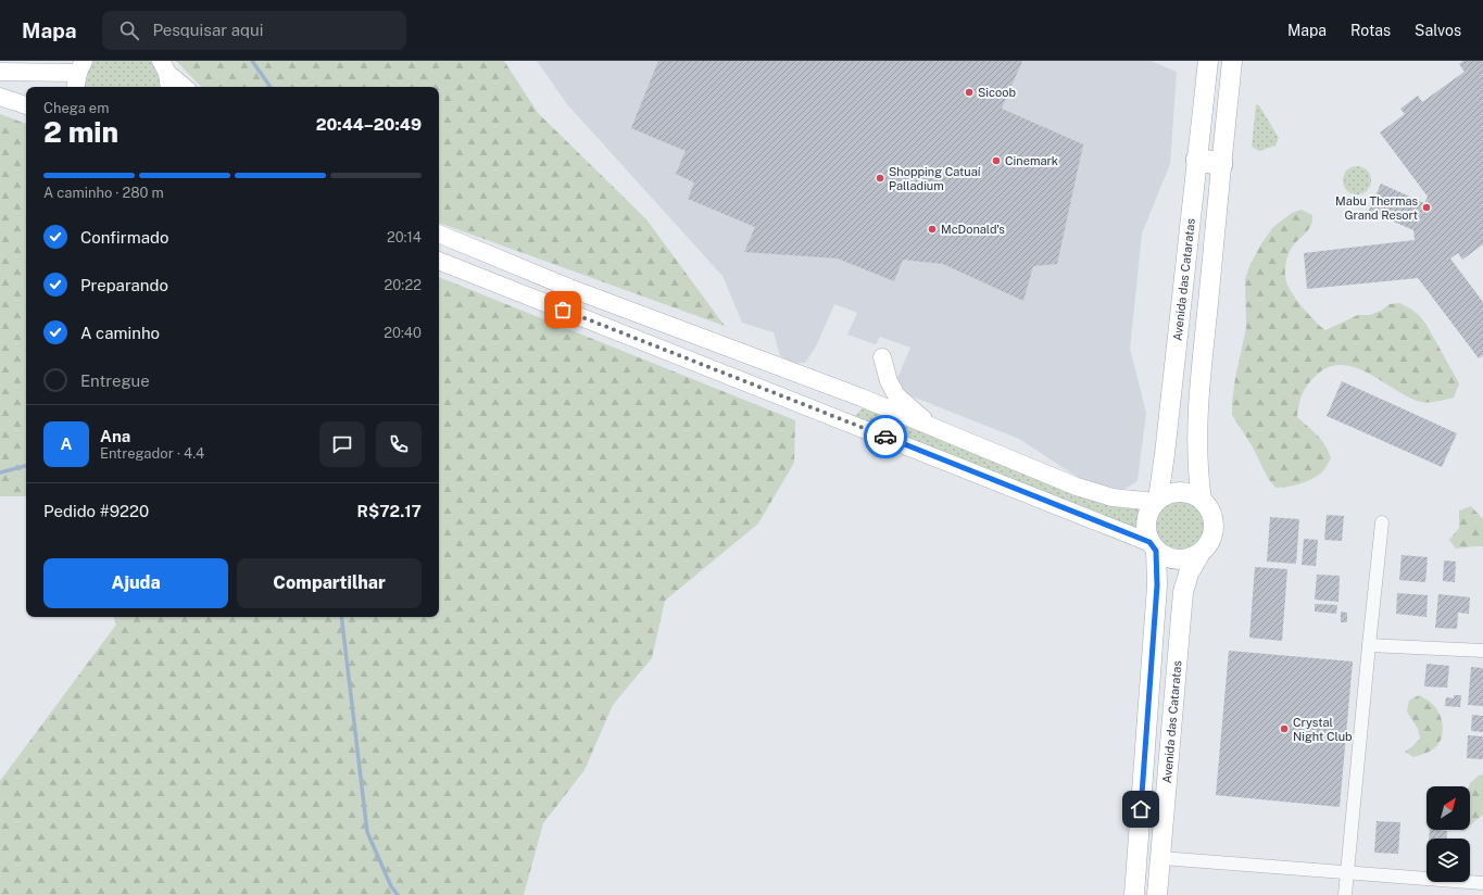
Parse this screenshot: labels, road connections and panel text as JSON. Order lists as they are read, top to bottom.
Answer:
{
  "streets": {
    "main road": ["Avenida das Cataratas"]
  },
  "places": [
    "Sicoob",
    "Cinemark",
    "Shopping Catuaí Palladium",
    "Mabu Thermas Grand Resort",
    "McDonald's",
    "Crystal Night Club"
  ],
  "north": "top right",
  "page": {
    "header": "Mapa",
    "search": "Pesquisar aqui",
    "nav": ["Mapa", "Rotas", "Salvos"],
    "heading": ["2 min", "Chega em", "20:44–20:49"],
    "panel": [
      "Ana",
      "Entregador · 4.4",
      "Pedido #9220",
      "R$72.17"
    ],
    "bar": "A caminho · 280 m",
    "list": [
      ["Confirmado", "20:14"],
      ["Preparando", "20:22"],
      ["A caminho", "20:40"],
      "Entregue"
    ],
    "round": "A",
    "buttons": ["Ajuda", "Compartilhar"]
  }
}
